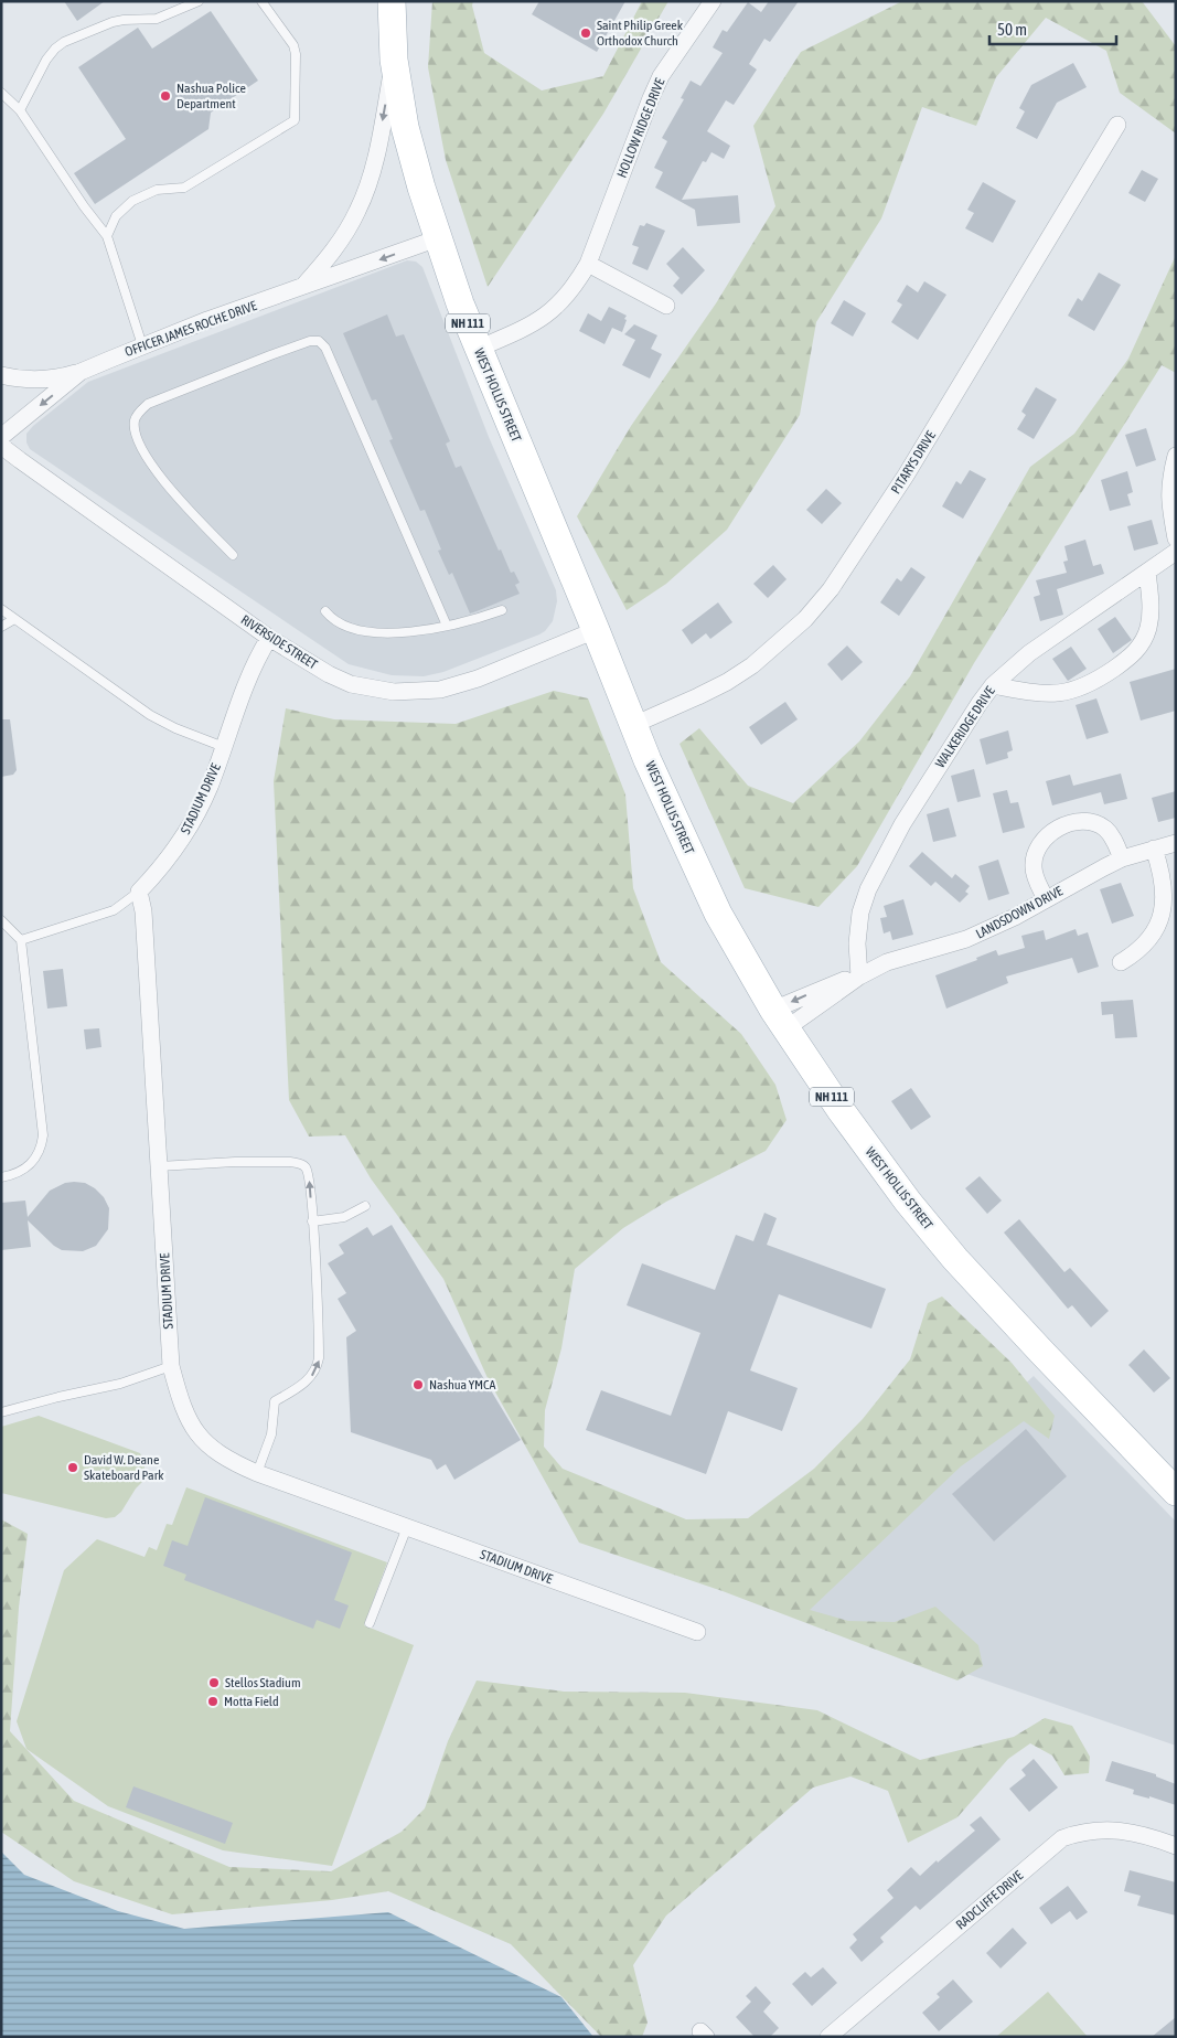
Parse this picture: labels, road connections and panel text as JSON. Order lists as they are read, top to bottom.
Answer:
{
  "streets": {
    "main road": ["NH 111", "WEST HOLLIS STREET"],
    "street": [
      "HOLLOW RIDGE DRIVE",
      "OFFICER JAMES ROCHE DRIVE",
      "PITARYS DRIVE",
      "RIVERSIDE STREET",
      "WALKERIDGE DRIVE",
      "STADIUM DRIVE",
      "LANDSDOWN DRIVE",
      "RADCLIFFE DRIVE"
    ]
  },
  "crossings": [
    ["HOLLOW RIDGE DRIVE", "WEST HOLLIS STREET"],
    ["OFFICER JAMES ROCHE DRIVE", "WEST HOLLIS STREET"],
    ["WEST HOLLIS STREET", "PITARYS DRIVE"],
    ["WEST HOLLIS STREET", "RIVERSIDE STREET"],
    ["WEST HOLLIS STREET", "LANDSDOWN DRIVE"],
    ["RIVERSIDE STREET", "STADIUM DRIVE"],
    ["WALKERIDGE DRIVE", "LANDSDOWN DRIVE"]
  ],
  "one_way": ["OFFICER JAMES ROCHE DRIVE"],
  "places": [
    "Saint Philip Greek Orthodox Church",
    "Nashua Police Department",
    "Nashua YMCA",
    "David W. Deane Skateboard Park",
    "Stellos Stadium",
    "Motta Field"
  ],
  "scale_bar": "50 m"
}
